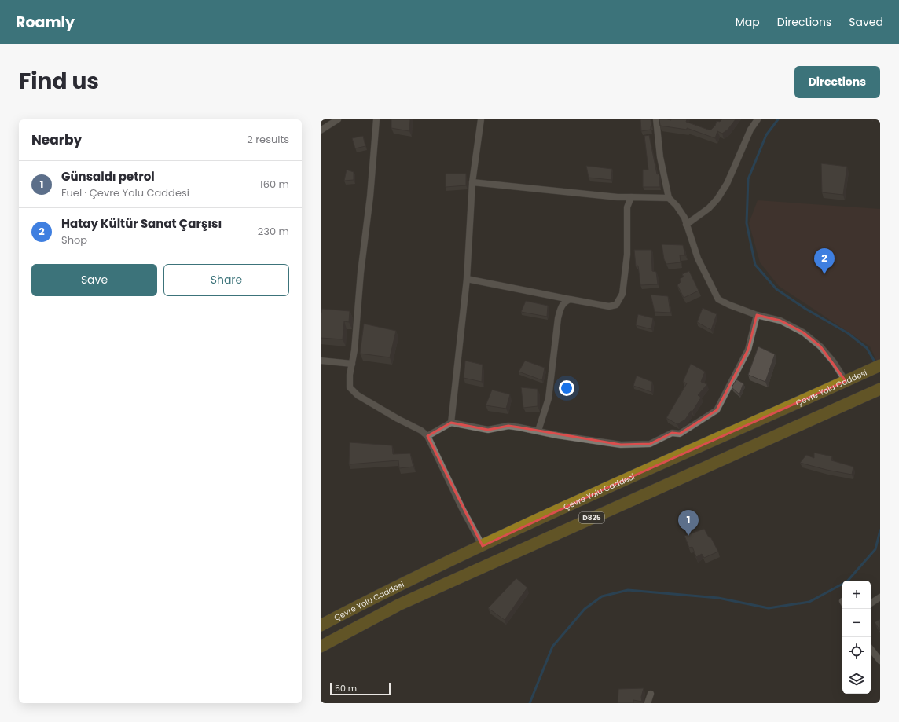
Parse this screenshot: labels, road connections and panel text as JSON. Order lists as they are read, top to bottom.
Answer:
{
  "streets": {
    "highway": ["Çevre Yolu Caddesi", "D825"]
  },
  "scale_bar": "50 m",
  "page": {
    "header": "Roamly",
    "nav": ["Map", "Directions", "Saved"],
    "title": "Find us",
    "buttons": [
      "Directions",
      ["Save", "Share"]
    ],
    "heading": ["Nearby", "2 results"],
    "list": [
      {
        "mark": "1",
        "name": "Günsaldı petrol",
        "note": "Fuel · Çevre Yolu Caddesi",
        "value": "160 m"
      },
      {
        "mark": "2",
        "name": "Hatay Kültür Sanat Çarşısı",
        "note": "Shop",
        "value": "230 m"
      }
    ],
    "pins": ["2", "1"],
    "map_buttons": ["+", "−"],
    "scale": "50 m"
  }
}
